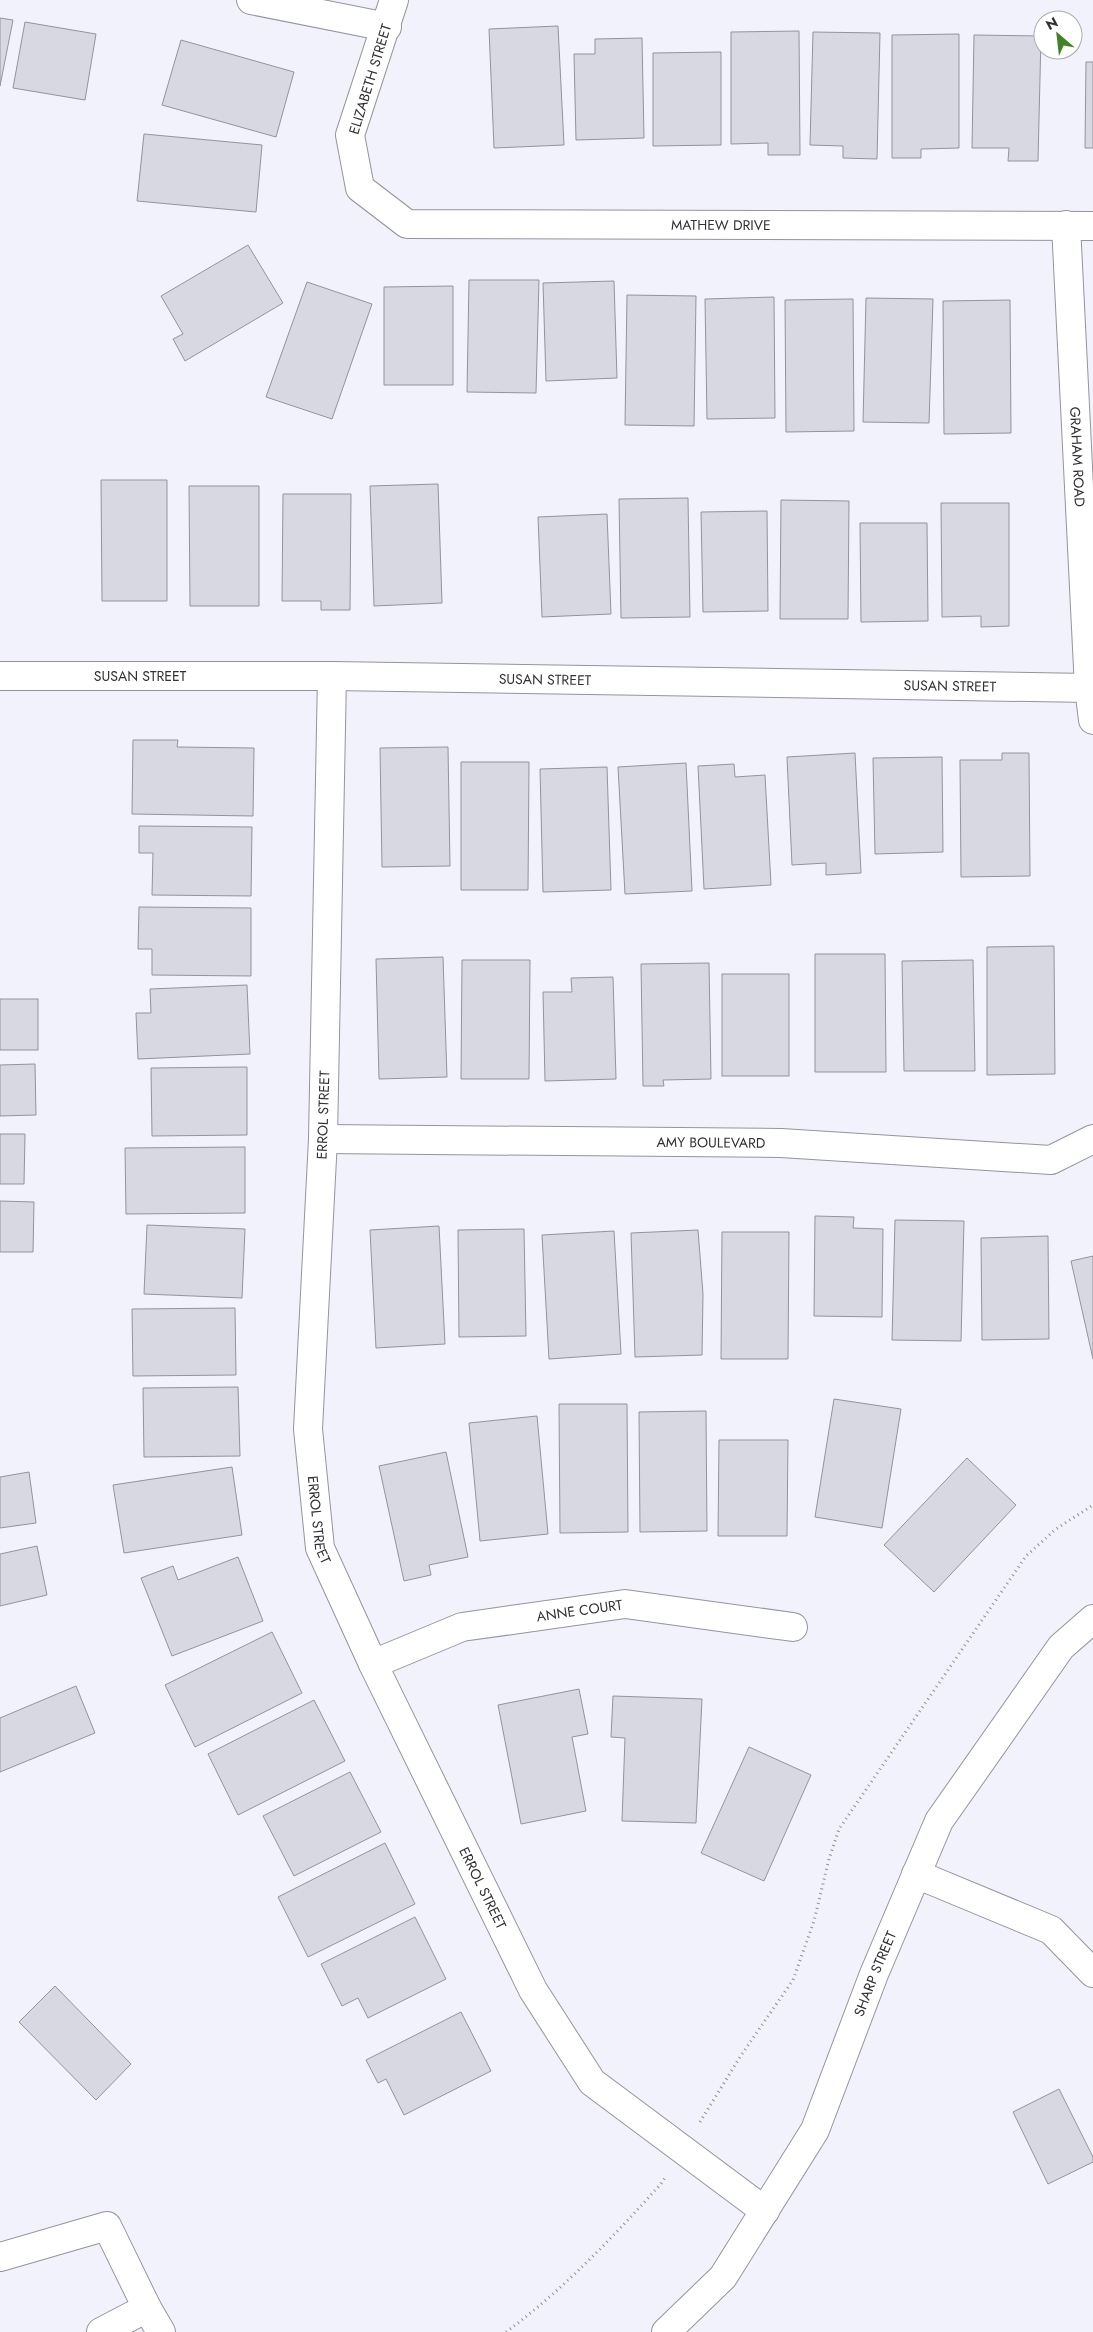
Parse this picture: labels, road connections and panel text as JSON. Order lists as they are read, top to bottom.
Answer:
{
  "streets": {
    "street": [
      "ELIZABETH STREET",
      "MATHEW DRIVE",
      "GRAHAM ROAD",
      "SUSAN STREET",
      "ERROL STREET",
      "AMY BOULEVARD",
      "ANNE COURT",
      "SHARP STREET"
    ]
  },
  "crossings": [
    ["ELIZABETH STREET", "MATHEW DRIVE"],
    ["MATHEW DRIVE", "GRAHAM ROAD"],
    ["GRAHAM ROAD", "SUSAN STREET"],
    ["SUSAN STREET", "ERROL STREET"],
    ["ERROL STREET", "AMY BOULEVARD"],
    ["ERROL STREET", "ANNE COURT"],
    ["ERROL STREET", "SHARP STREET"]
  ],
  "north": "top left"
}
